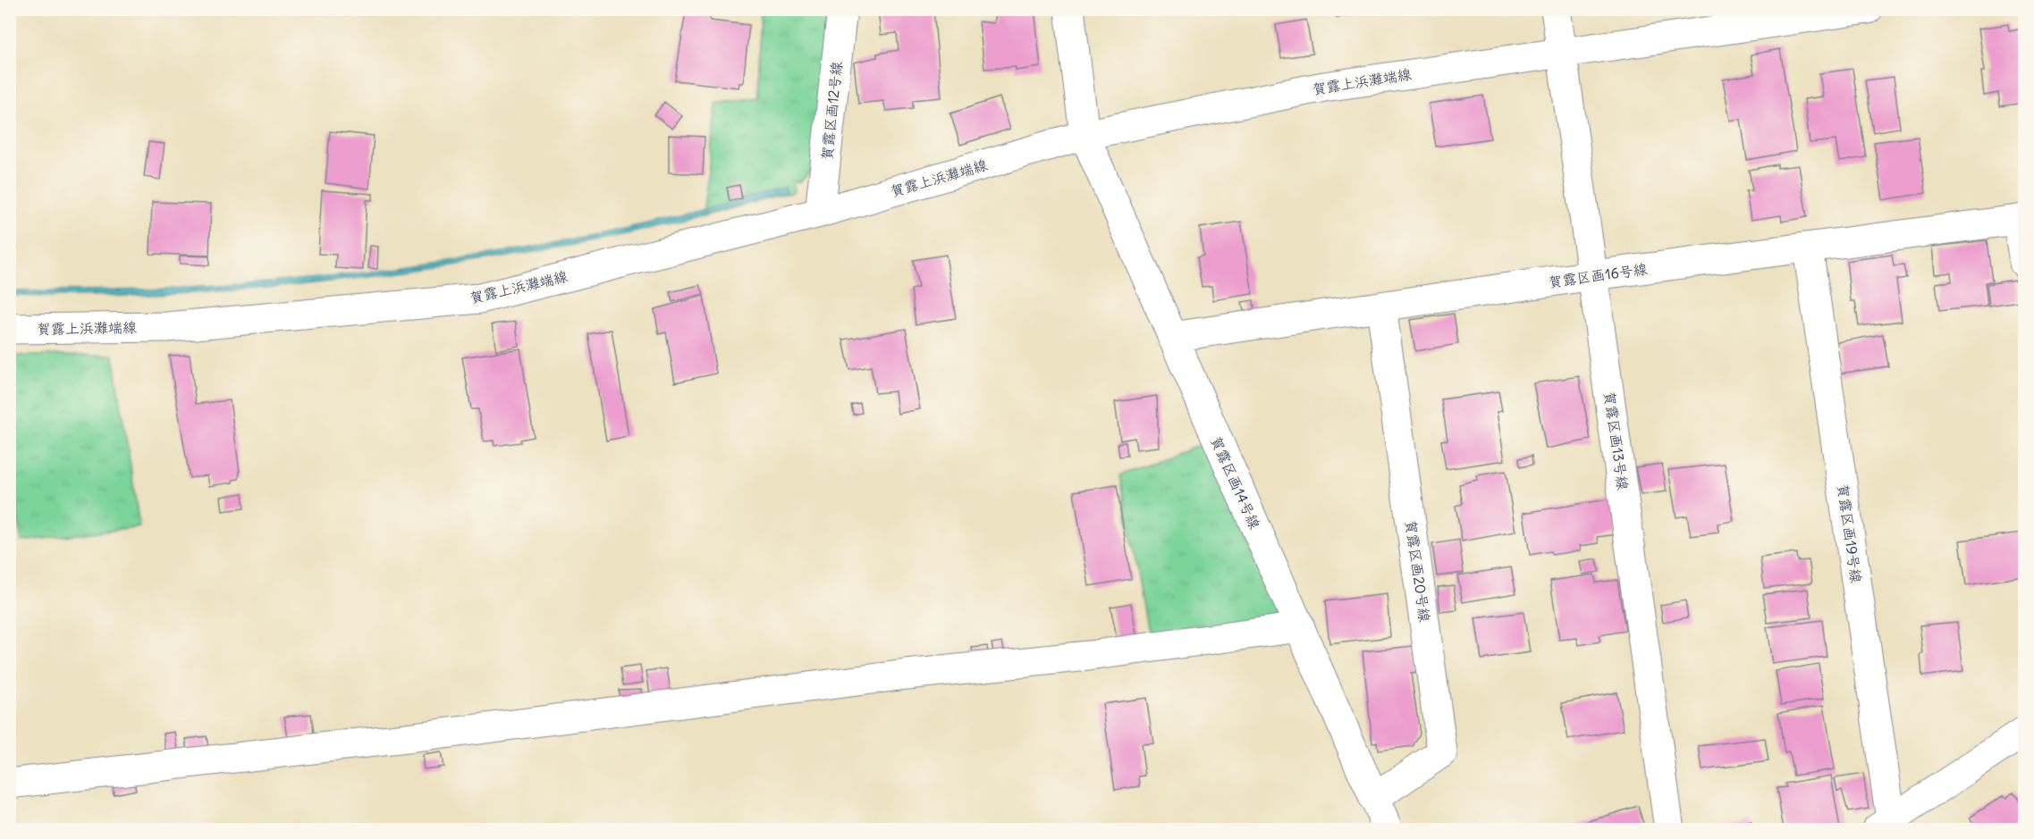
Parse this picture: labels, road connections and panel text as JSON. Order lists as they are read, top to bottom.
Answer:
{
  "streets": {
    "street": [
      "賀露上浜灘端線",
      "賀露区画12号線",
      "賀露区画16号線",
      "賀露区画13号線",
      "賀露区画14号線",
      "賀露区画19号線",
      "賀露区画20号線"
    ]
  },
  "crossings": [
    ["賀露上浜灘端線", "賀露区画12号線"],
    ["賀露上浜灘端線", "賀露区画13号線"],
    ["賀露上浜灘端線", "賀露区画14号線"],
    ["賀露区画16号線", "賀露区画13号線"],
    ["賀露区画16号線", "賀露区画14号線"],
    ["賀露区画16号線", "賀露区画19号線"],
    ["賀露区画16号線", "賀露区画20号線"],
    ["賀露区画14号線", "賀露区画20号線"]
  ]
}
